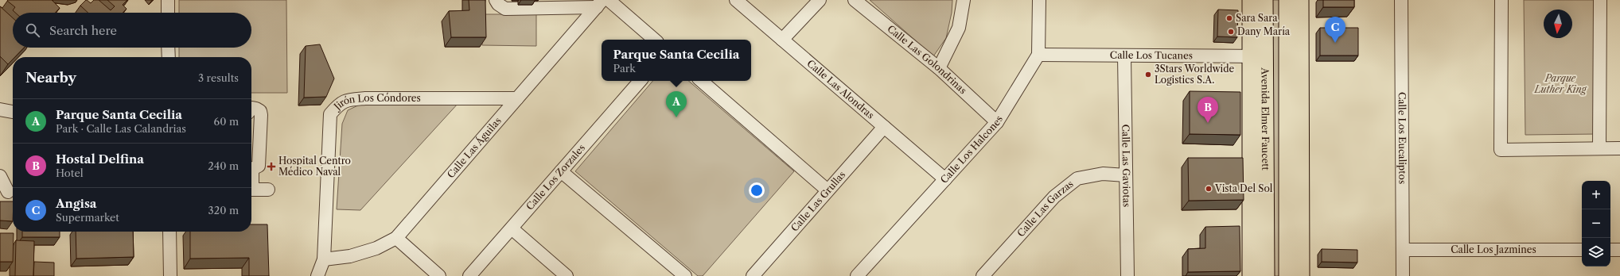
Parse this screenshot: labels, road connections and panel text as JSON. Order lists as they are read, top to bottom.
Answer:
{
  "streets": {
    "main road": ["Avenida Elmer Faucett"],
    "street": [
      "Calle Los Tucanes",
      "Calle Las Golondrinas",
      "Calle Las Alondras",
      "Jirón Los Cóndores",
      "Calle Los Eucaliptos",
      "Calle Las Águilas",
      "Calle Los Halcones",
      "Calle Las Gaviotas",
      "Calle Los Zorzales",
      "Calle Las Grullas",
      "Calle Las Garzas",
      "Calle Los Jazmines"
    ]
  },
  "crossings": [
    ["Calle Los Tucanes", "Avenida Elmer Faucett"],
    ["Calle Los Tucanes", "Calle Los Halcones"],
    ["Calle Los Tucanes", "Calle Las Gaviotas"],
    ["Calle Las Golondrinas", "Calle Los Halcones"],
    ["Calle Las Alondras", "Calle Los Halcones"],
    ["Calle Las Alondras", "Calle Las Grullas"],
    ["Jirón Los Cóndores", "Calle Las Águilas"],
    ["Calle Los Eucaliptos", "Calle Los Jazmines"],
    ["Calle Las Gaviotas", "Calle Las Garzas"]
  ],
  "parks": ["Parque Luther King"],
  "places": {
    "other": [
      "Sara Sara",
      "Dany María",
      "3Stars Worldwide Logistics S.A.",
      "Vista Del Sol"
    ],
    "health": ["Hospital Centro Médico Naval"]
  },
  "north": "bottom",
  "page": {
    "search": "Search here",
    "pins": ["C", "A", "B"],
    "popup": ["Parque Santa Cecilia", "Park"],
    "heading": ["Nearby", "3 results"],
    "list": [
      {
        "mark": "A",
        "name": "Parque Santa Cecilia",
        "note": "Park · Calle Las Calandrias",
        "value": "60 m"
      },
      {
        "mark": "B",
        "name": "Hostal Delfina",
        "note": "Hotel",
        "value": "240 m"
      },
      {
        "mark": "C",
        "name": "Angisa",
        "note": "Supermarket",
        "value": "320 m"
      }
    ],
    "map_buttons": ["+", "−"]
  }
}
